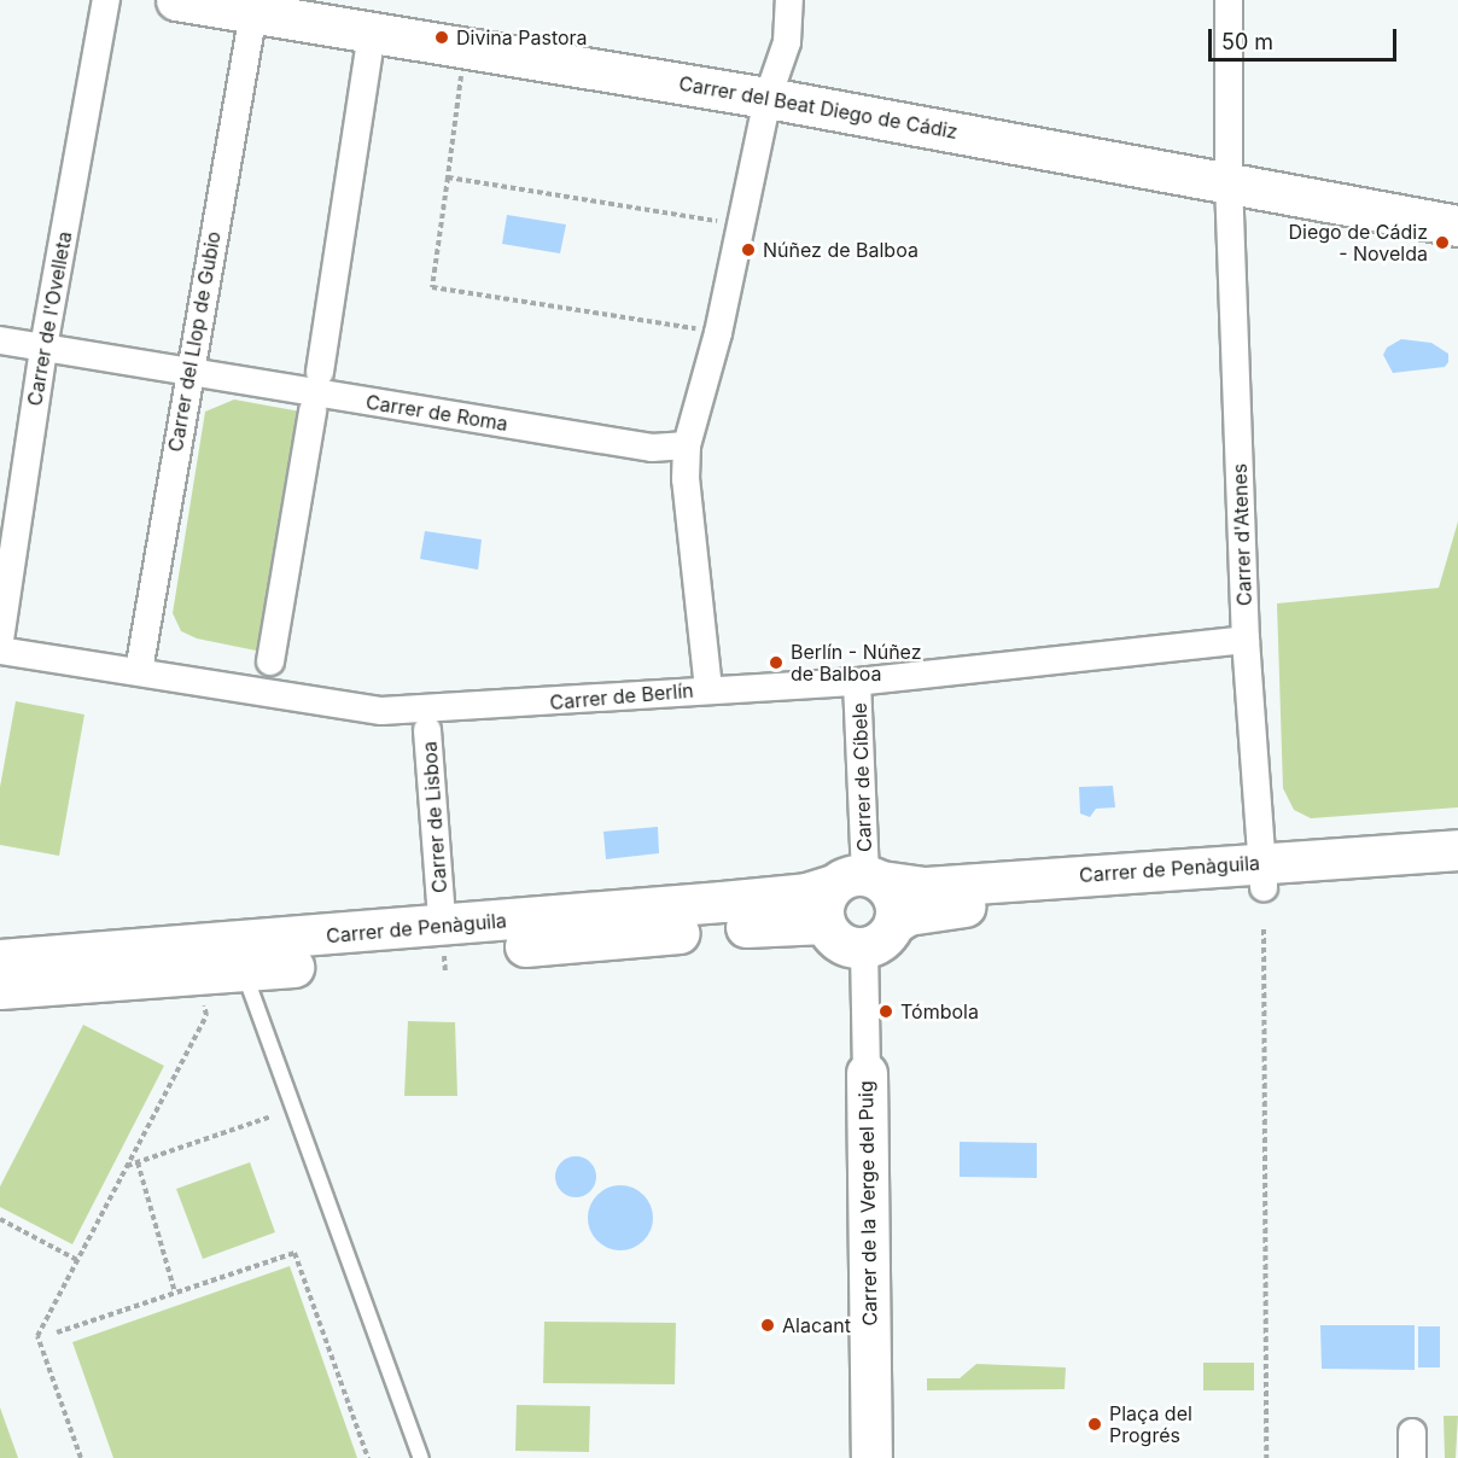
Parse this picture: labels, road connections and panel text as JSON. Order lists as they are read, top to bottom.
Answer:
{
  "streets": {
    "street": [
      "Carrer del Beat Diego de Cádiz",
      "Carrer de l'Ovelleta",
      "Carrer del Llop de Gubio",
      "Carrer de Roma",
      "Carrer d'Atenes",
      "Carrer de Berlín",
      "Carrer de Cíbele",
      "Carrer de Lisboa",
      "Carrer de Penàguila",
      "Carrer de la Verge del Puig"
    ]
  },
  "crossings": [
    ["Carrer del Beat Diego de Cádiz", "Carrer del Llop de Gubio"],
    ["Carrer del Beat Diego de Cádiz", "Carrer d'Atenes"],
    ["Carrer de l'Ovelleta", "Carrer de Roma"],
    ["Carrer del Llop de Gubio", "Carrer de Roma"],
    ["Carrer del Llop de Gubio", "Carrer de Berlín"],
    ["Carrer d'Atenes", "Carrer de Berlín"],
    ["Carrer d'Atenes", "Carrer de Penàguila"],
    ["Carrer de Berlín", "Carrer de Cíbele"],
    ["Carrer de Cíbele", "Carrer de Penàguila"],
    ["Carrer de Cíbele", "Carrer de la Verge del Puig"],
    ["Carrer de Penàguila", "Carrer de la Verge del Puig"]
  ],
  "places": [
    "Divina Pastora",
    "Diego de Cádiz - Novelda",
    "Núñez de Balboa",
    "Berlín - Núñez de Balboa",
    "Tómbola",
    "Alacant",
    "Plaça del Progrés"
  ],
  "scale_bar": "50 m"
}
